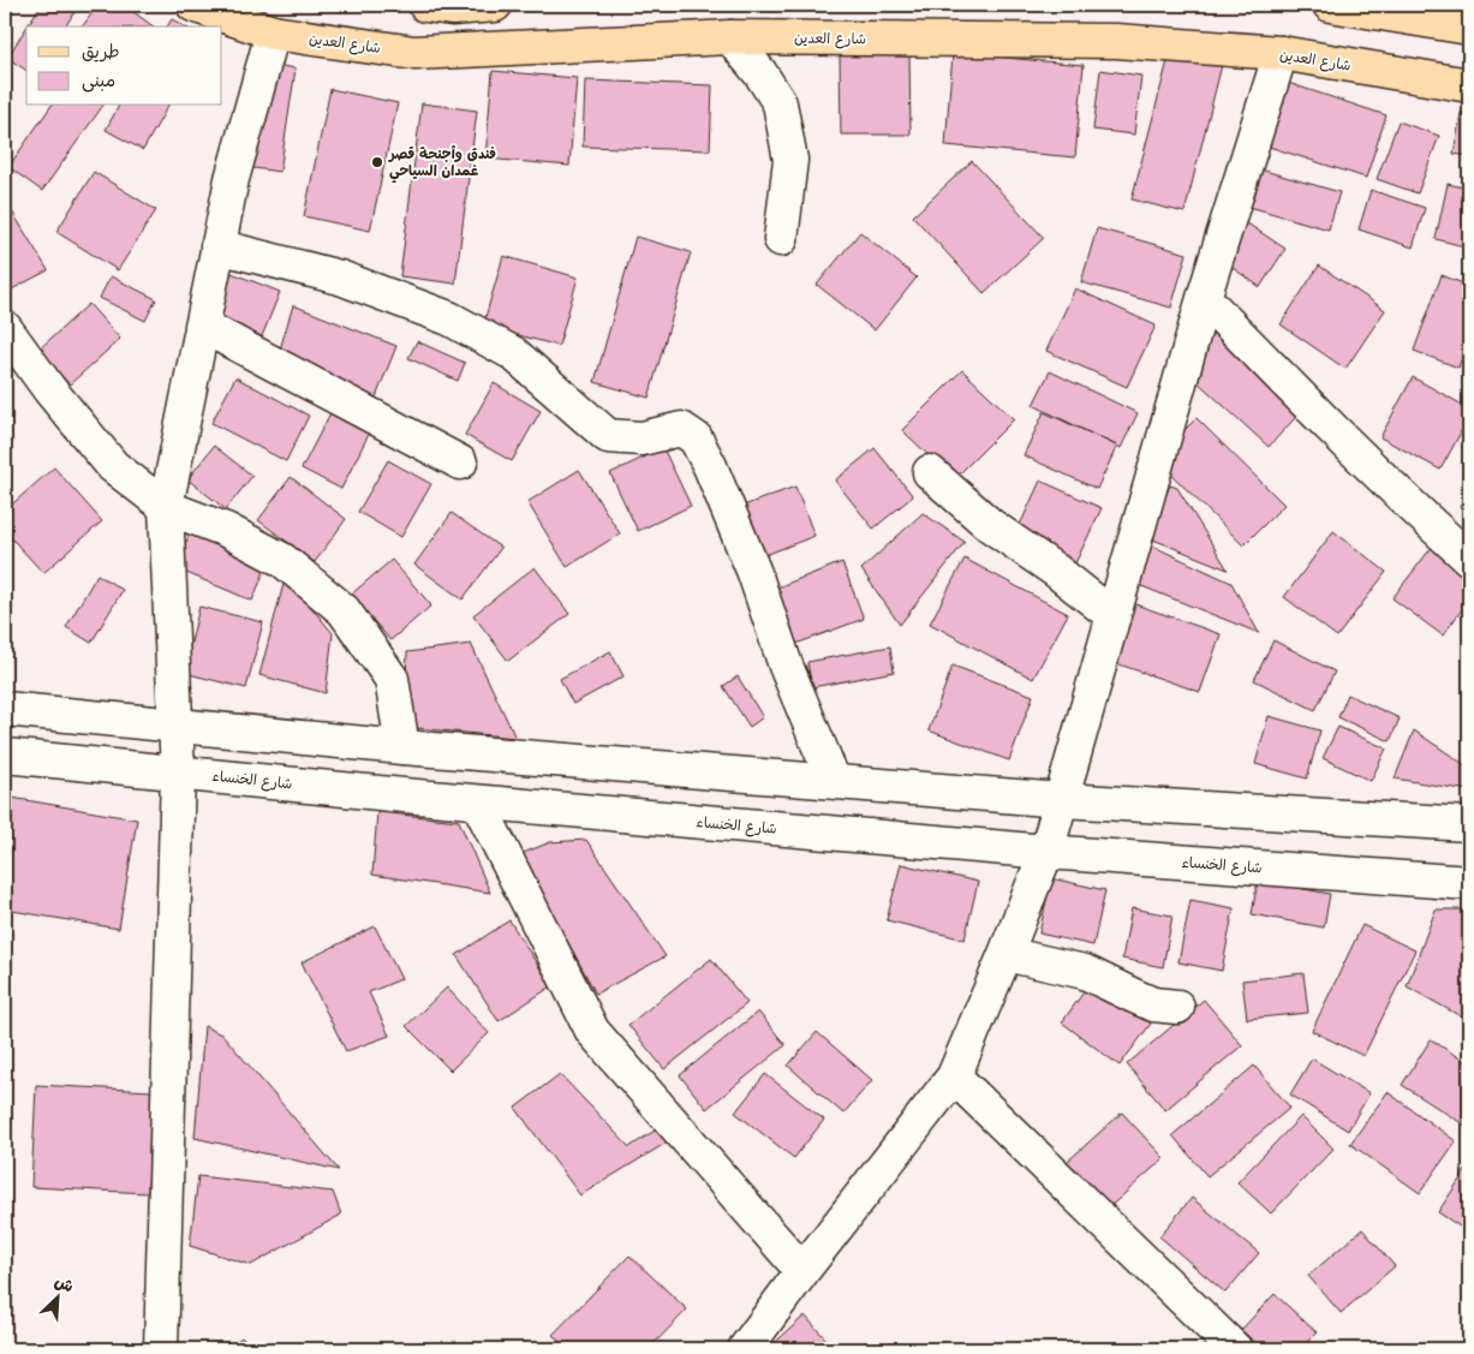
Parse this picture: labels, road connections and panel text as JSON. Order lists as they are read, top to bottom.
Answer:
{
  "streets": {
    "main road": ["شارع العدين"],
    "street": ["شارع الخنساء"]
  },
  "places": ["فندق وأجنحة قصر غمدان السياحي"],
  "legend": ["طريق", "مبنى"],
  "north": "top right"
}
